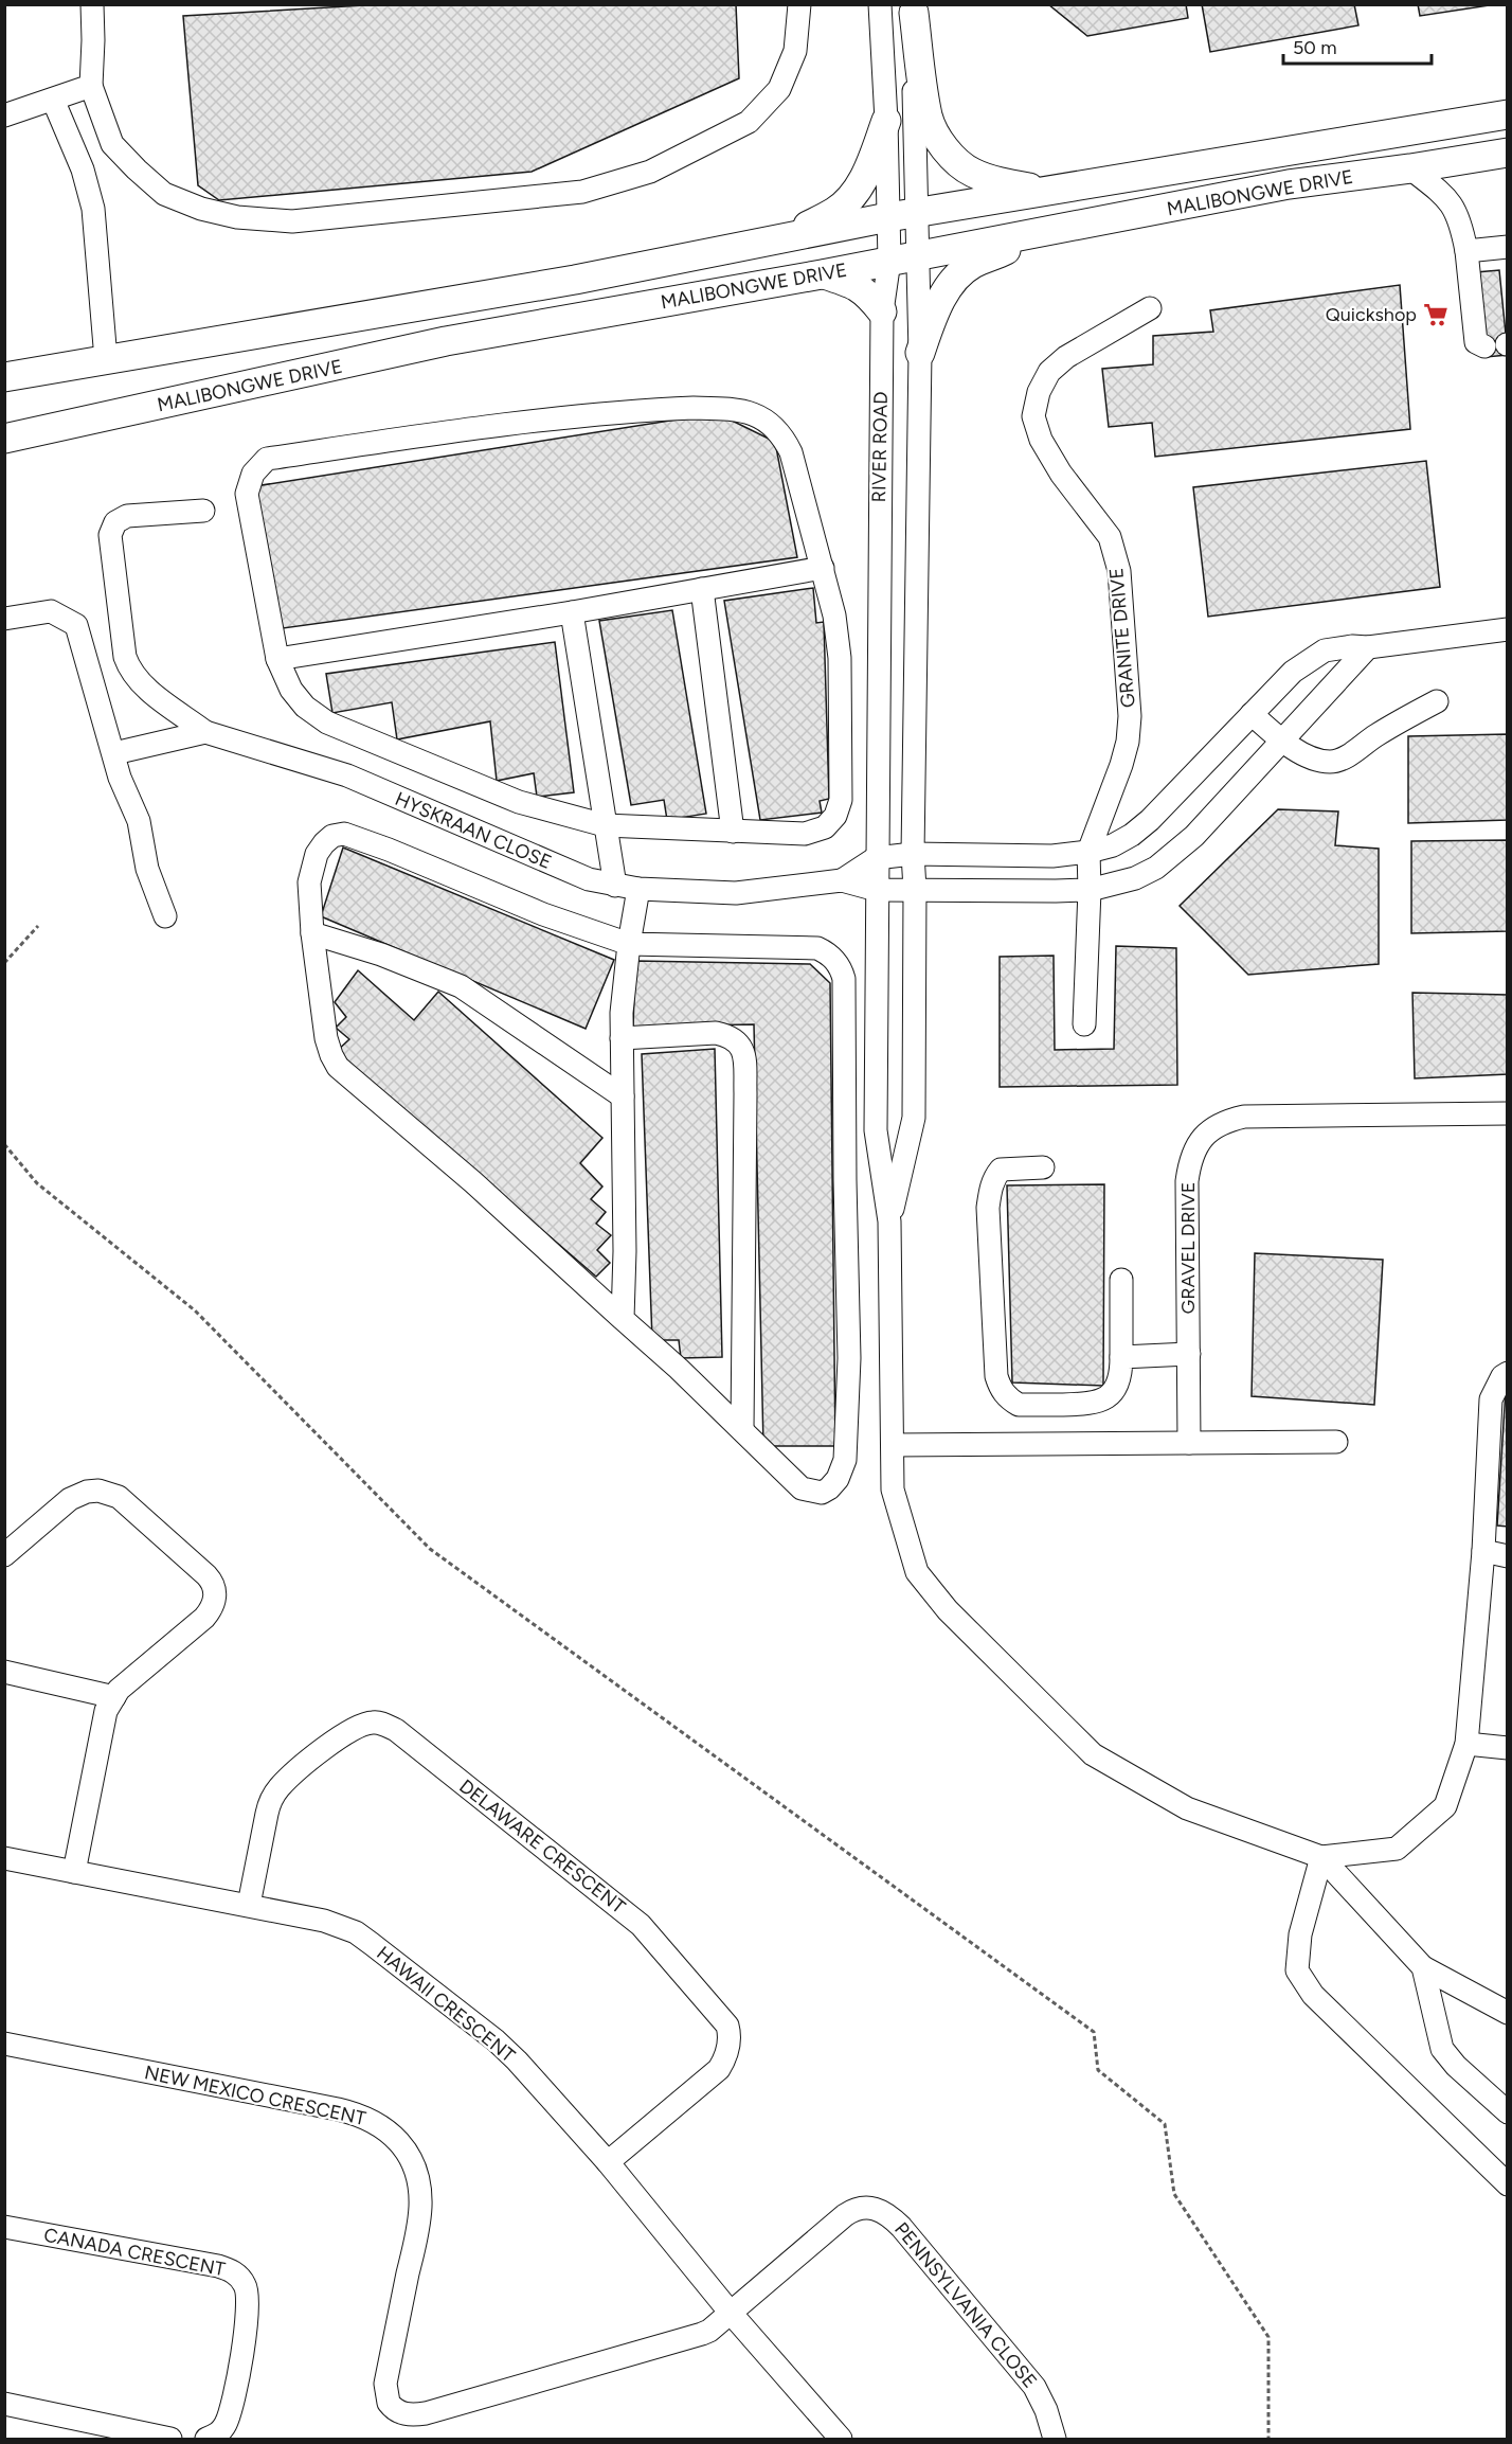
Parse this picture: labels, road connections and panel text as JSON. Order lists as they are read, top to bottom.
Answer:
{
  "streets": {
    "main road": ["MALIBONGWE DRIVE"],
    "street": [
      "RIVER ROAD",
      "GRANITE DRIVE",
      "HYSKRAAN CLOSE",
      "GRAVEL DRIVE",
      "DELAWARE CRESCENT",
      "HAWAII CRESCENT",
      "NEW MEXICO CRESCENT",
      "CANADA CRESCENT",
      "PENNSYLVANIA CLOSE"
    ]
  },
  "crossings": [
    ["MALIBONGWE DRIVE", "RIVER ROAD"],
    ["DELAWARE CRESCENT", "HAWAII CRESCENT"],
    ["HAWAII CRESCENT", "NEW MEXICO CRESCENT"],
    ["HAWAII CRESCENT", "PENNSYLVANIA CLOSE"],
    ["NEW MEXICO CRESCENT", "PENNSYLVANIA CLOSE"]
  ],
  "places": {
    "supermarket": ["Quickshop"]
  },
  "scale_bar": "50 m"
}
